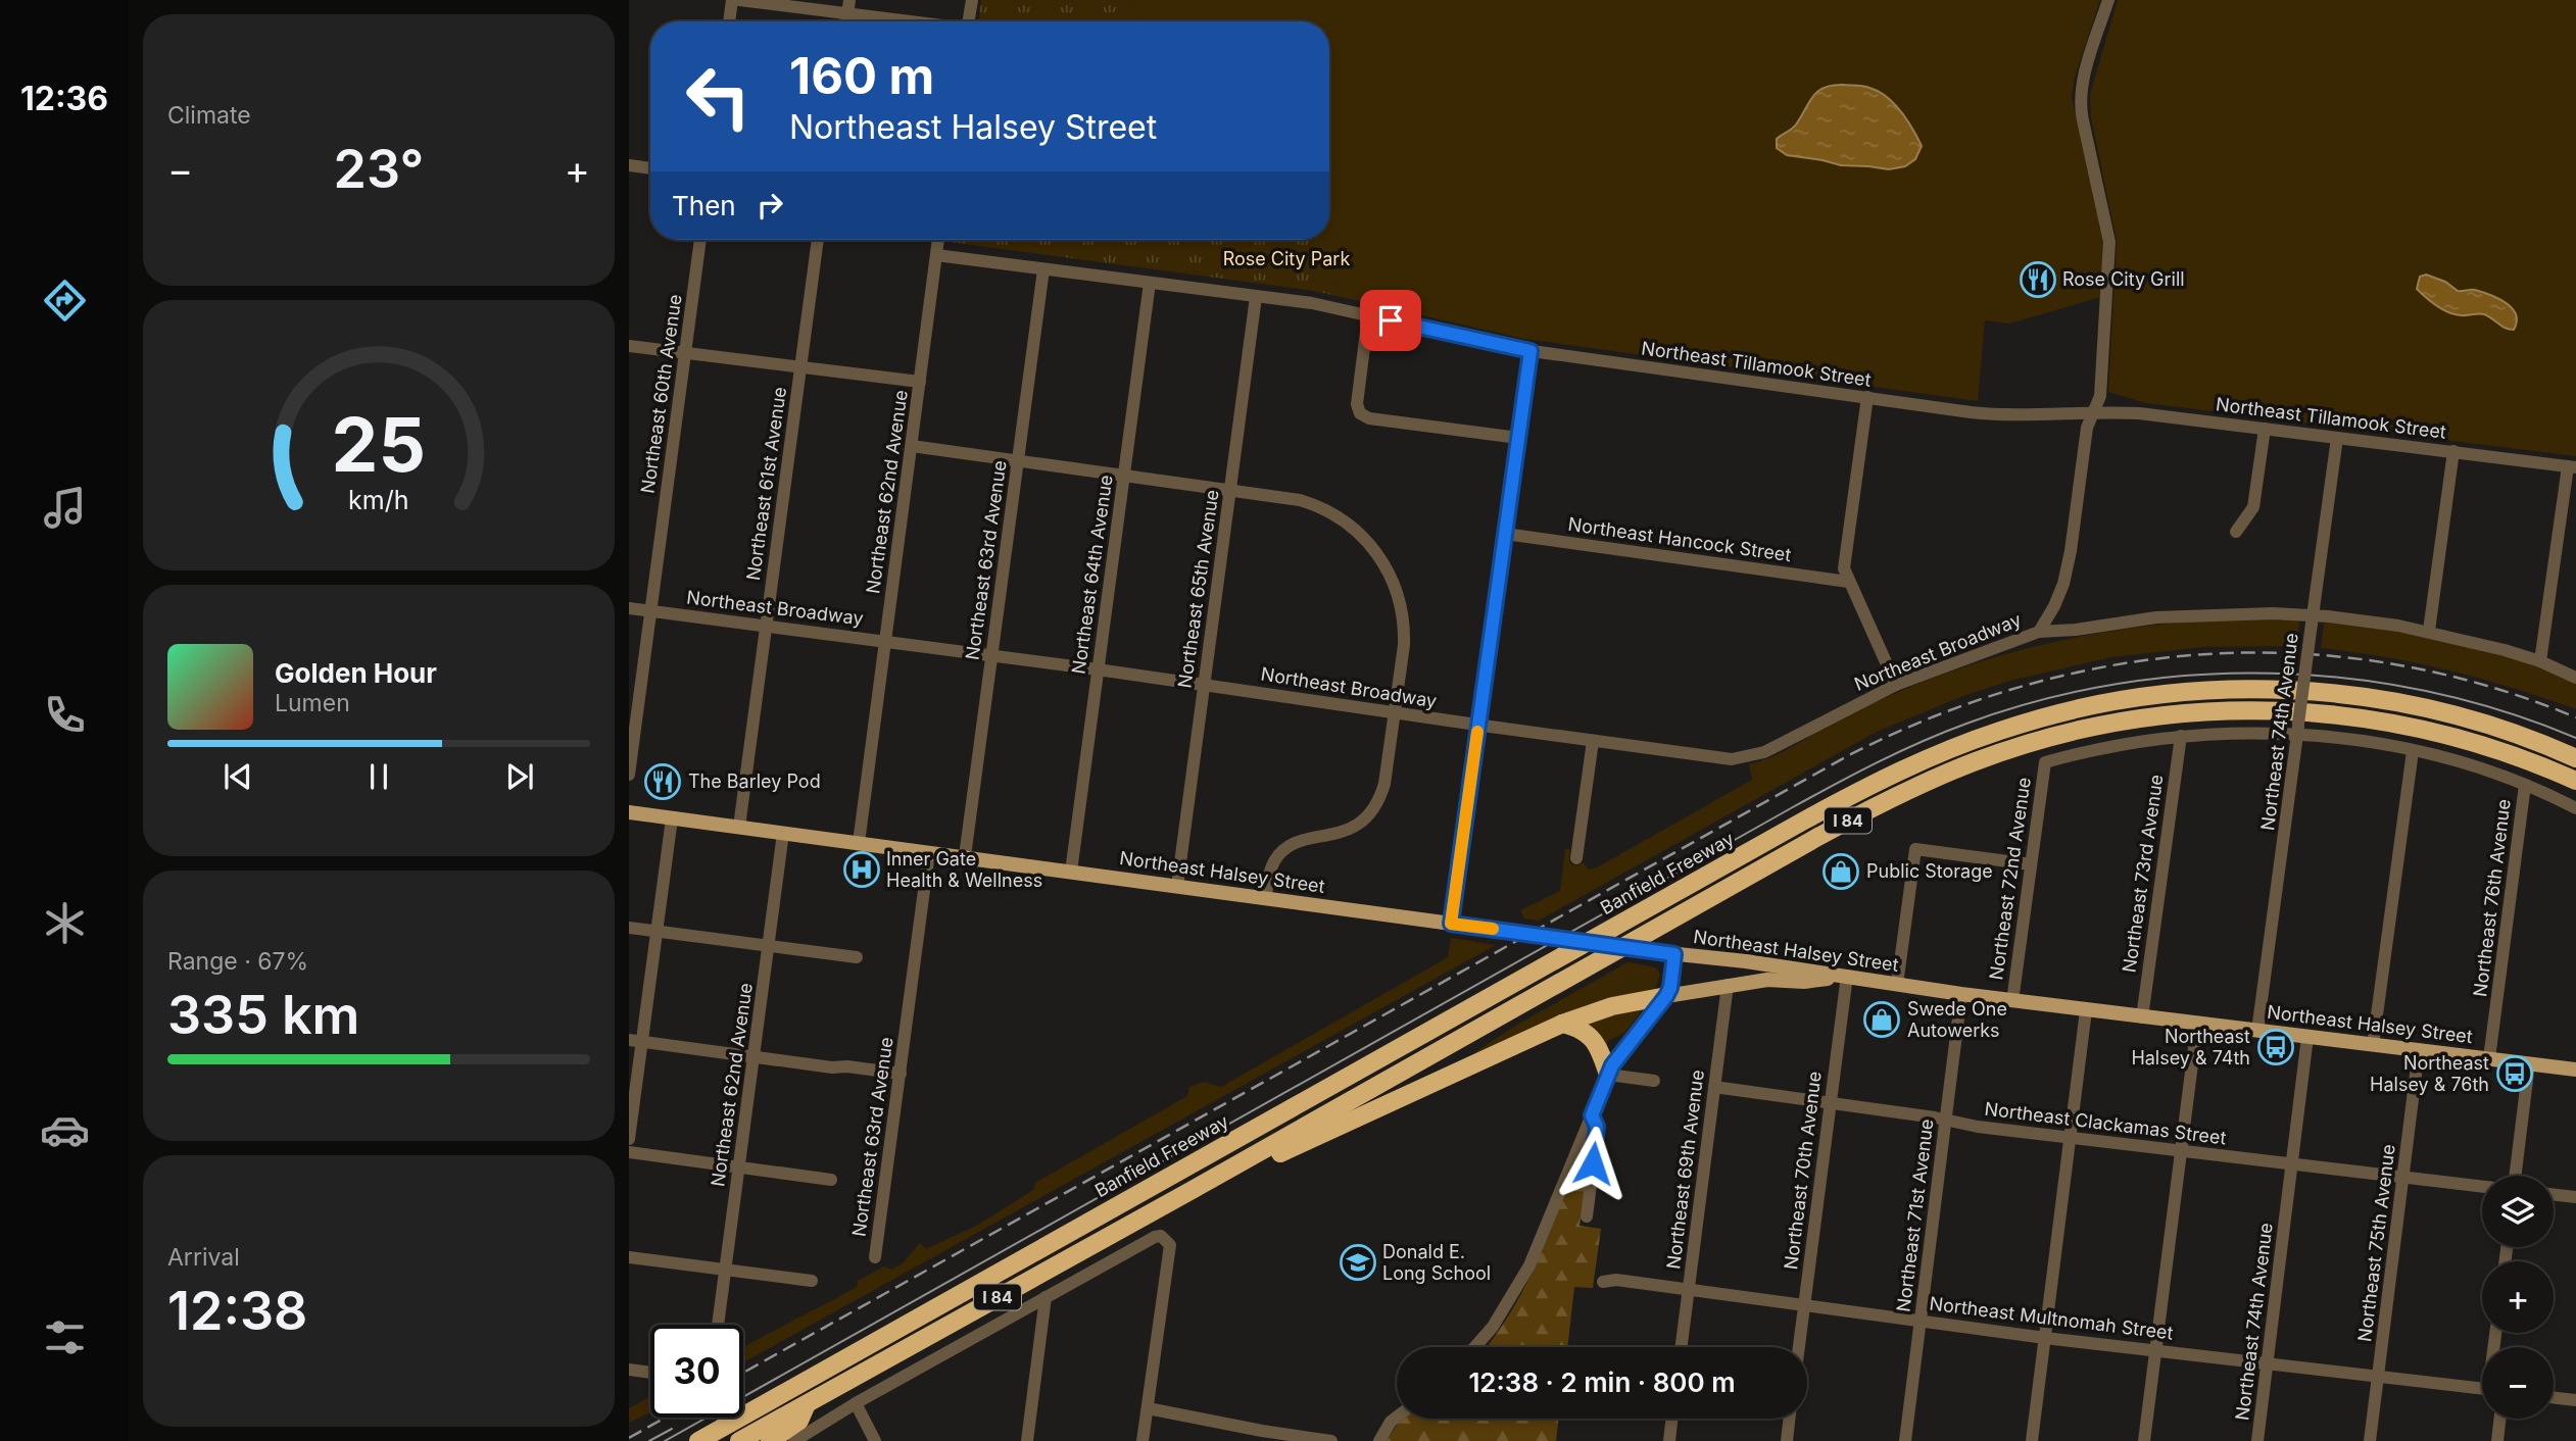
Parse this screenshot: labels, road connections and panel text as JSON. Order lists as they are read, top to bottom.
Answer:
{
  "streets": {
    "highway": ["I 84", "Banfield Freeway"],
    "main road": ["Northeast Halsey Street"],
    "street": [
      "Northeast Tillamook Street",
      "Northeast 60th Avenue",
      "Northeast 61st Avenue",
      "Northeast 62nd Avenue",
      "Northeast Hancock Street",
      "Northeast 63rd Avenue",
      "Northeast 64th Avenue",
      "Northeast 65th Avenue",
      "Northeast Broadway",
      "Northeast 74th Avenue",
      "Northeast 73rd Avenue",
      "Northeast 72nd Avenue",
      "Northeast 76th Avenue",
      "Northeast Clackamas Street",
      "Northeast 69th Avenue",
      "Northeast 70th Avenue",
      "Northeast 71st Avenue",
      "Northeast 75th Avenue",
      "Northeast Multnomah Street"
    ]
  },
  "crossings": [
    ["Northeast Tillamook Street", "Northeast 62nd Avenue"],
    ["Northeast Tillamook Street", "Northeast 63rd Avenue"],
    ["Northeast Tillamook Street", "Northeast 64th Avenue"],
    ["Northeast Tillamook Street", "Northeast 65th Avenue"],
    ["Northeast Tillamook Street", "Northeast 74th Avenue"],
    ["Northeast 60th Avenue", "Northeast Broadway"],
    ["Northeast 61st Avenue", "Northeast Broadway"],
    ["Northeast 61st Avenue", "Northeast Halsey Street"],
    ["Northeast 62nd Avenue", "Northeast Broadway"],
    ["Northeast 62nd Avenue", "Northeast Halsey Street"],
    ["Northeast 63rd Avenue", "Northeast Broadway"],
    ["Northeast 63rd Avenue", "Northeast Halsey Street"],
    ["Northeast 64th Avenue", "Northeast Broadway"],
    ["Northeast 64th Avenue", "Northeast Halsey Street"],
    ["Northeast 65th Avenue", "Northeast Broadway"],
    ["Northeast 65th Avenue", "Northeast Halsey Street"],
    ["Northeast Broadway", "Northeast 74th Avenue"],
    ["Northeast 74th Avenue", "Northeast Halsey Street"],
    ["Northeast 74th Avenue", "Northeast Clackamas Street"],
    ["Northeast 74th Avenue", "Northeast Multnomah Street"],
    ["Northeast Halsey Street", "Northeast 73rd Avenue"],
    ["Northeast Halsey Street", "Northeast 72nd Avenue"],
    ["Northeast Halsey Street", "Northeast 76th Avenue"],
    ["Northeast Halsey Street", "Northeast 70th Avenue"],
    ["Northeast Halsey Street", "Northeast 71st Avenue"],
    ["Northeast Halsey Street", "Northeast 75th Avenue"],
    ["Northeast 73rd Avenue", "Northeast 72nd Avenue"],
    ["Northeast Clackamas Street", "Northeast 69th Avenue"],
    ["Northeast Clackamas Street", "Northeast 70th Avenue"],
    ["Northeast Clackamas Street", "Northeast 71st Avenue"],
    ["Northeast Clackamas Street", "Northeast 75th Avenue"],
    ["Northeast 69th Avenue", "Northeast Multnomah Street"],
    ["Northeast 70th Avenue", "Northeast Multnomah Street"],
    ["Northeast 71st Avenue", "Northeast Multnomah Street"],
    ["Northeast 75th Avenue", "Northeast Multnomah Street"]
  ],
  "parks": ["Rose City Park"],
  "places": {
    "restaurant": ["Rose City Grill", "The Barley Pod"],
    "hospital": ["Inner Gate Health & Wellness"],
    "shop": ["Public Storage", "Swede One Autowerks"],
    "bus stop": ["Northeast Halsey & 74th", "Northeast Halsey & 76th"],
    "school or university": ["Donald E. Long School"]
  },
  "page": {
    "tabs": "12:36",
    "tile": [
      "Climate",
      ["Range · 67%", "335 km"],
      ["Arrival", "12:38"]
    ],
    "turn": ["160 m", "Northeast Halsey Street"],
    "heat": ["−", "23°", "+"],
    "then": "Then",
    "song": ["Golden Hour", "Lumen"],
    "map_buttons": ["+", "−"],
    "limit": "30",
    "trip": "12:38 · 2 min · 800 m",
    "gauge": ["25", "km/h"]
  }
}
